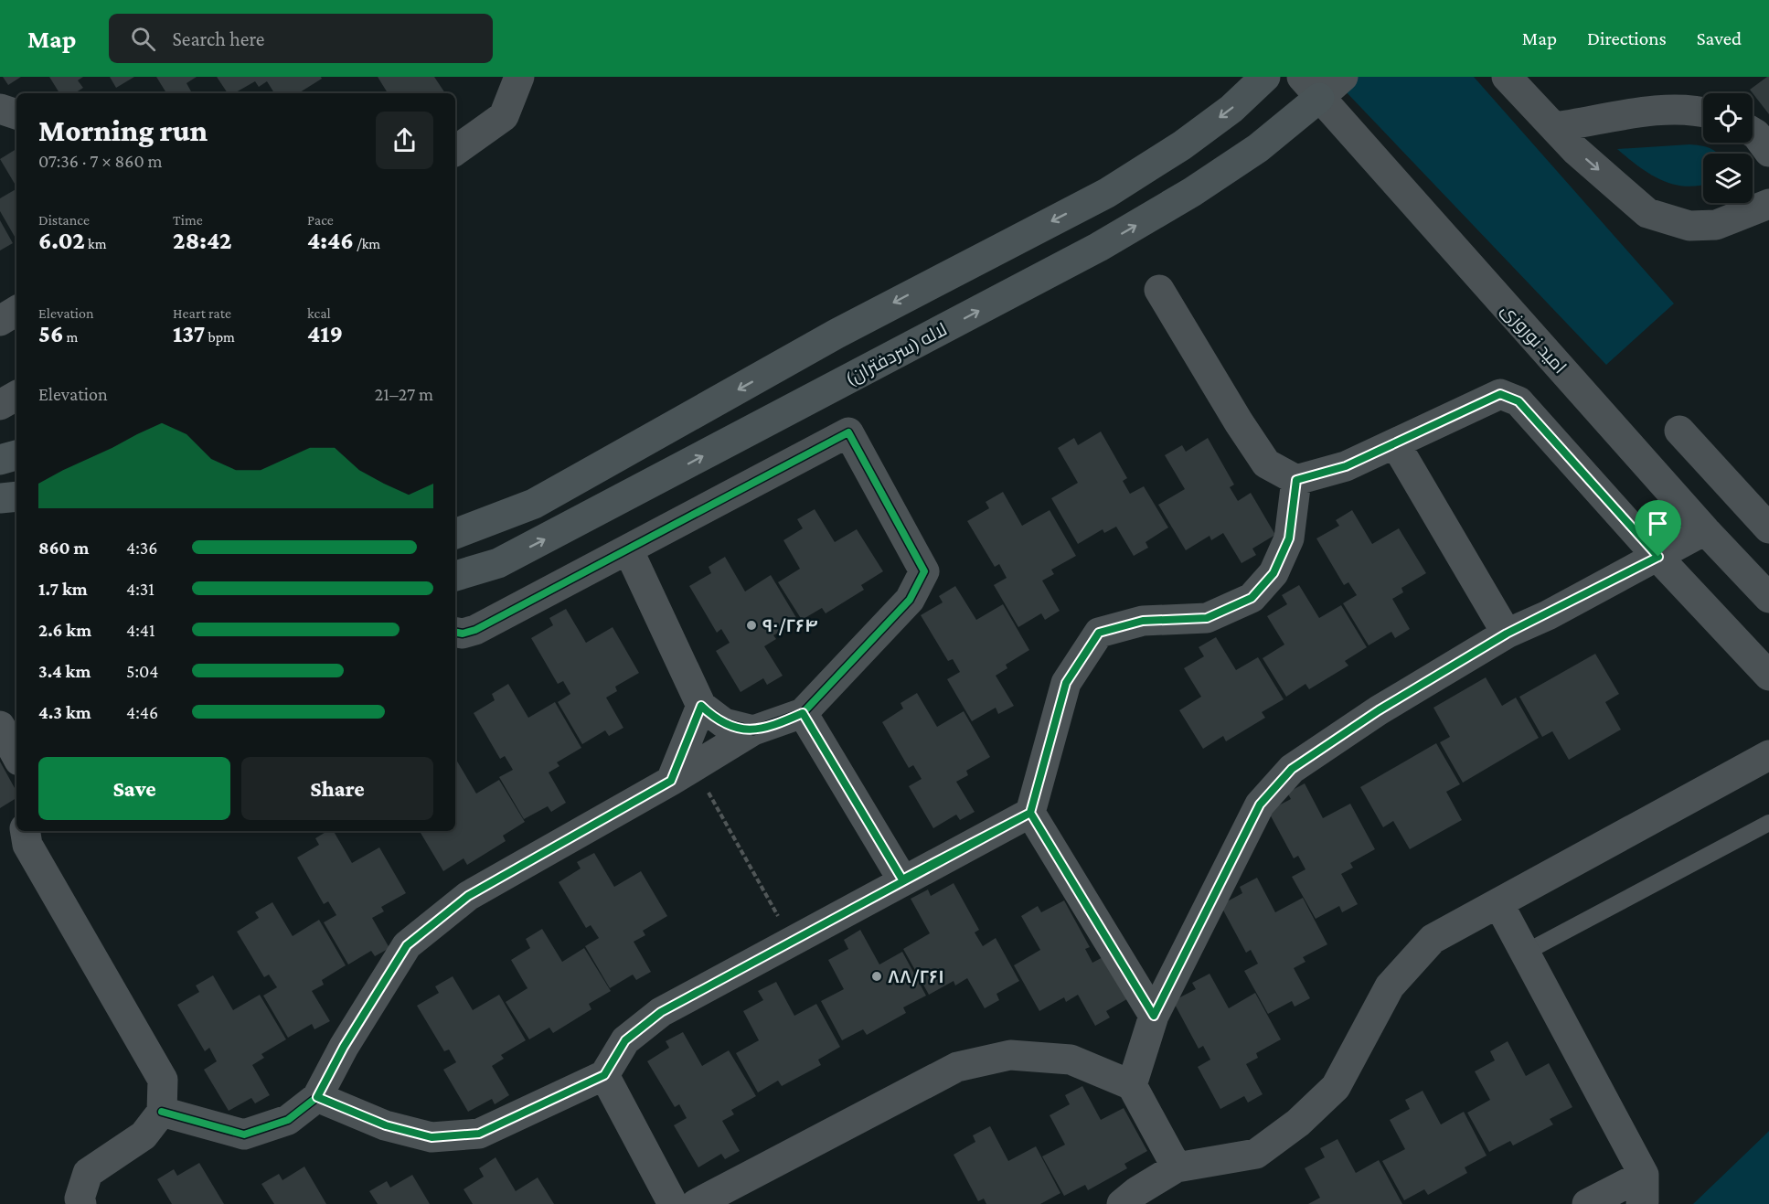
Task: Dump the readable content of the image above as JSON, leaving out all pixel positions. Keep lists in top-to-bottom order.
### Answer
{
  "streets": {
    "street": ["امید نوروزی", "لاله (سردفتران)"]
  },
  "crossings": [
    ["امید نوروزی", "لاله (سردفتران)"]
  ],
  "places": ["۹۰/۲۶۴", "۸۸/۲۶۱"],
  "page": {
    "header": "Map",
    "search": "Search here",
    "nav": ["Map", "Directions", "Saved"],
    "heading": ["Morning run", "07:36 · 7 × 860 m"],
    "stats": [
      ["Distance", "6.02 km"],
      ["Time", "28:42"],
      ["Pace", "4:46 /km"],
      ["Elevation", "56 m"],
      ["Heart rate", "137 bpm"],
      ["kcal", "419"]
    ],
    "chart": ["Elevation", "21–27 m"],
    "list": [
      {
        "name": "860 m",
        "note": "4:36"
      },
      {
        "name": "1.7 km",
        "note": "4:31"
      },
      {
        "name": "2.6 km",
        "note": "4:41"
      },
      {
        "name": "3.4 km",
        "note": "5:04"
      },
      {
        "name": "4.3 km",
        "note": "4:46"
      }
    ],
    "buttons": ["Save", "Share"]
  }
}
